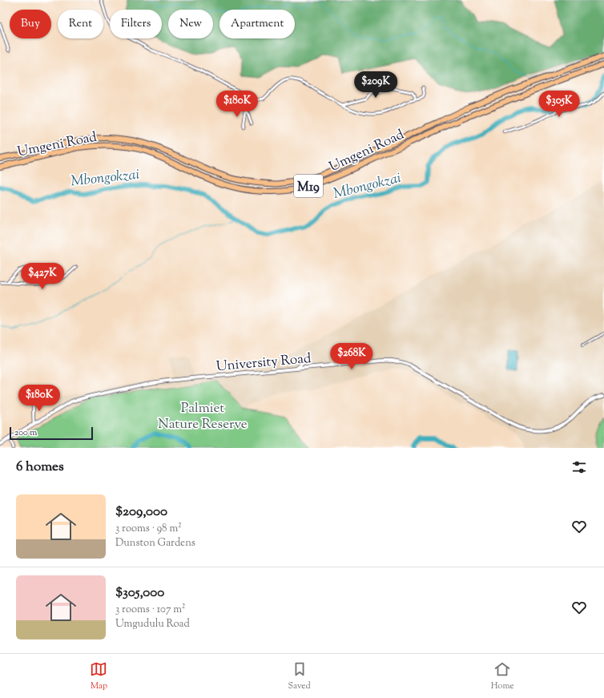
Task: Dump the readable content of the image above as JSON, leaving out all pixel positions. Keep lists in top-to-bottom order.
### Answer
{
  "streets": {
    "highway": ["Umgeni Road", "M19"],
    "street": ["University Road"]
  },
  "water": ["Mbongokzai"],
  "parks": ["Palmiet Nature Reserve"],
  "scale_bar": "200 m",
  "page": {
    "chip": [
      "Buy",
      "Rent",
      "Filters",
      "New",
      "Apartment"
    ],
    "price": [
      "$209K",
      "$180K",
      "$305K",
      "$427K",
      "$268K",
      "$180K"
    ],
    "scale": "200 m",
    "heading": "6 homes",
    "list": [
      {
        "name": "$209,000",
        "note": "3 rooms · 98 m² · Dunston Gardens"
      },
      {
        "name": "$305,000",
        "note": "3 rooms · 107 m² · Umgudulu Road"
      }
    ],
    "tabs": ["Map", "Saved", "Home"]
  }
}
